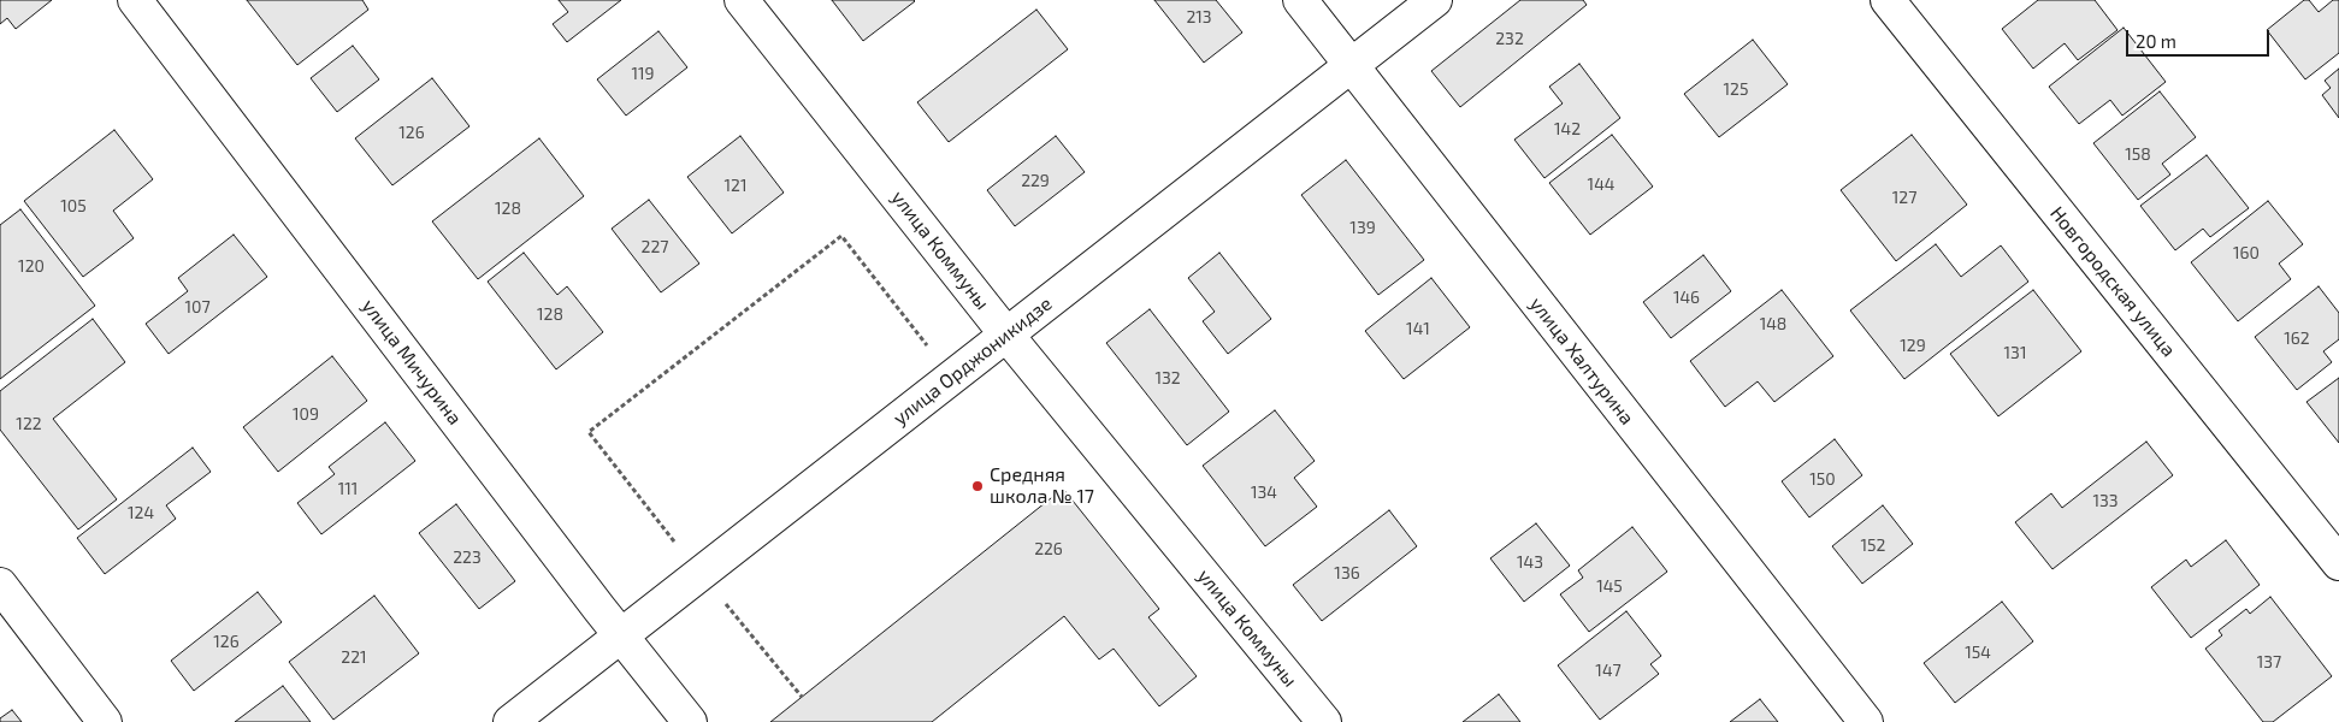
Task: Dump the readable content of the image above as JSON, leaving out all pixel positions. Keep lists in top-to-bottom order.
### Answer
{
  "streets": {
    "street": [
      "улица Коммуны",
      "Новгородская улица",
      "улица Орджоникидзе",
      "улица Халтурина",
      "улица Мичурина"
    ]
  },
  "crossings": [
    ["улица Коммуны", "улица Орджоникидзе"],
    ["улица Орджоникидзе", "улица Халтурина"],
    ["улица Орджоникидзе", "улица Мичурина"]
  ],
  "places": ["Средняя школа № 17"],
  "house_numbers": [
    "213",
    "232",
    "119",
    "125",
    "142",
    "126",
    "158",
    "229",
    "144",
    "121",
    "127",
    "105",
    "128",
    "139",
    "227",
    "160",
    "120",
    "146",
    "107",
    "128",
    "148",
    "141",
    "162",
    "129",
    "131",
    "132",
    "109",
    "122",
    "150",
    "111",
    "134",
    "133",
    "124",
    "152",
    "226",
    "223",
    "143",
    "136",
    "145",
    "126",
    "154",
    "221",
    "137",
    "147"
  ],
  "scale_bar": "20 m"
}
